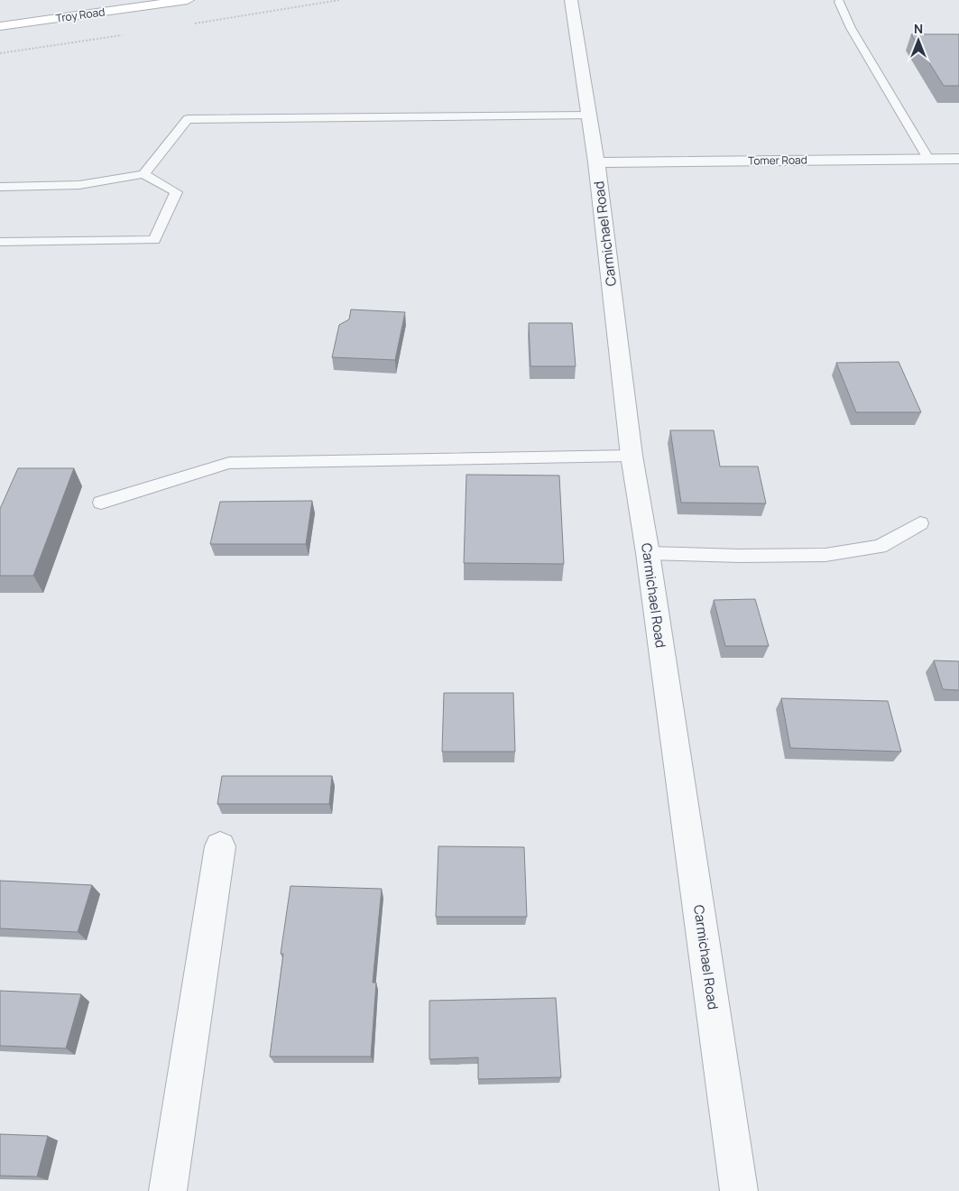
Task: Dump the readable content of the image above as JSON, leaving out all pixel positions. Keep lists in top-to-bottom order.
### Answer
{
  "streets": {
    "main road": ["Troy Road"],
    "street": ["Tomer Road", "Carmichael Road"]
  },
  "crossings": [
    ["Tomer Road", "Carmichael Road"]
  ],
  "north": "top"
}
